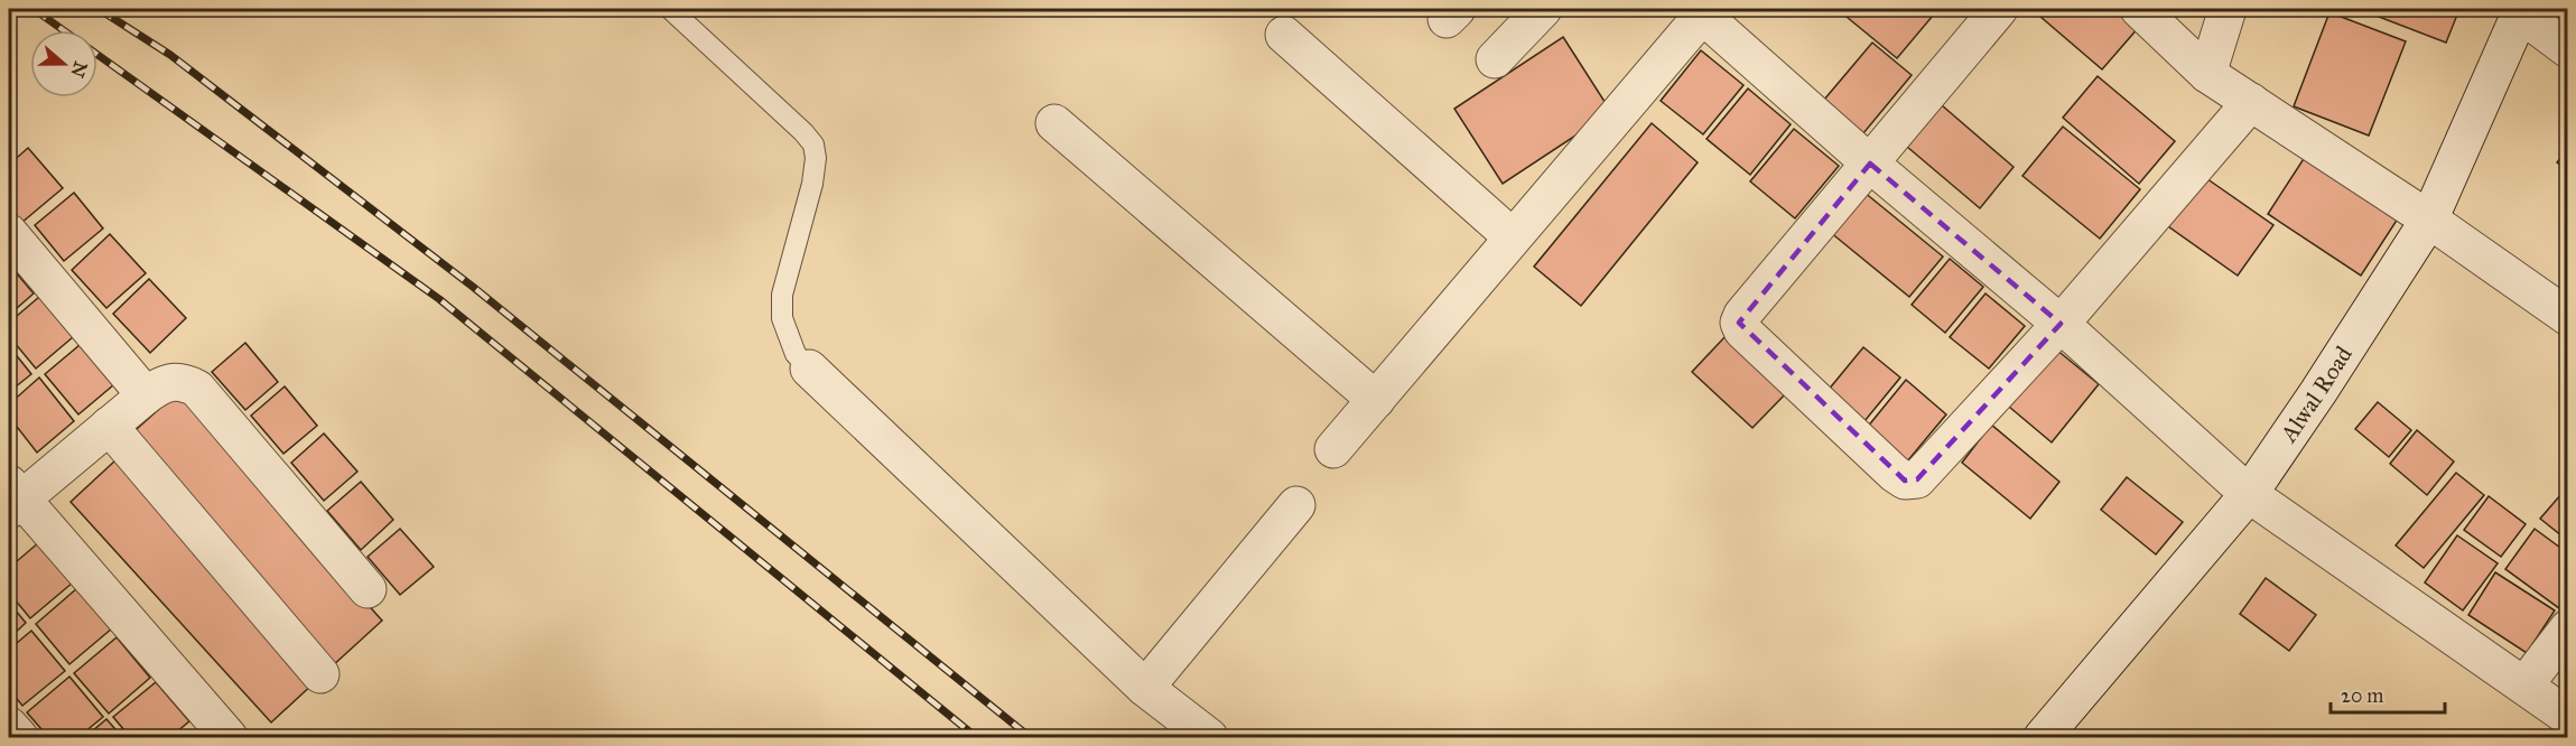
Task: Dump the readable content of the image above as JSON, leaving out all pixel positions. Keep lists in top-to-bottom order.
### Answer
{
  "streets": {
    "street": ["Alwal Road"]
  },
  "scale_bar": "20 m",
  "north": "right"
}
